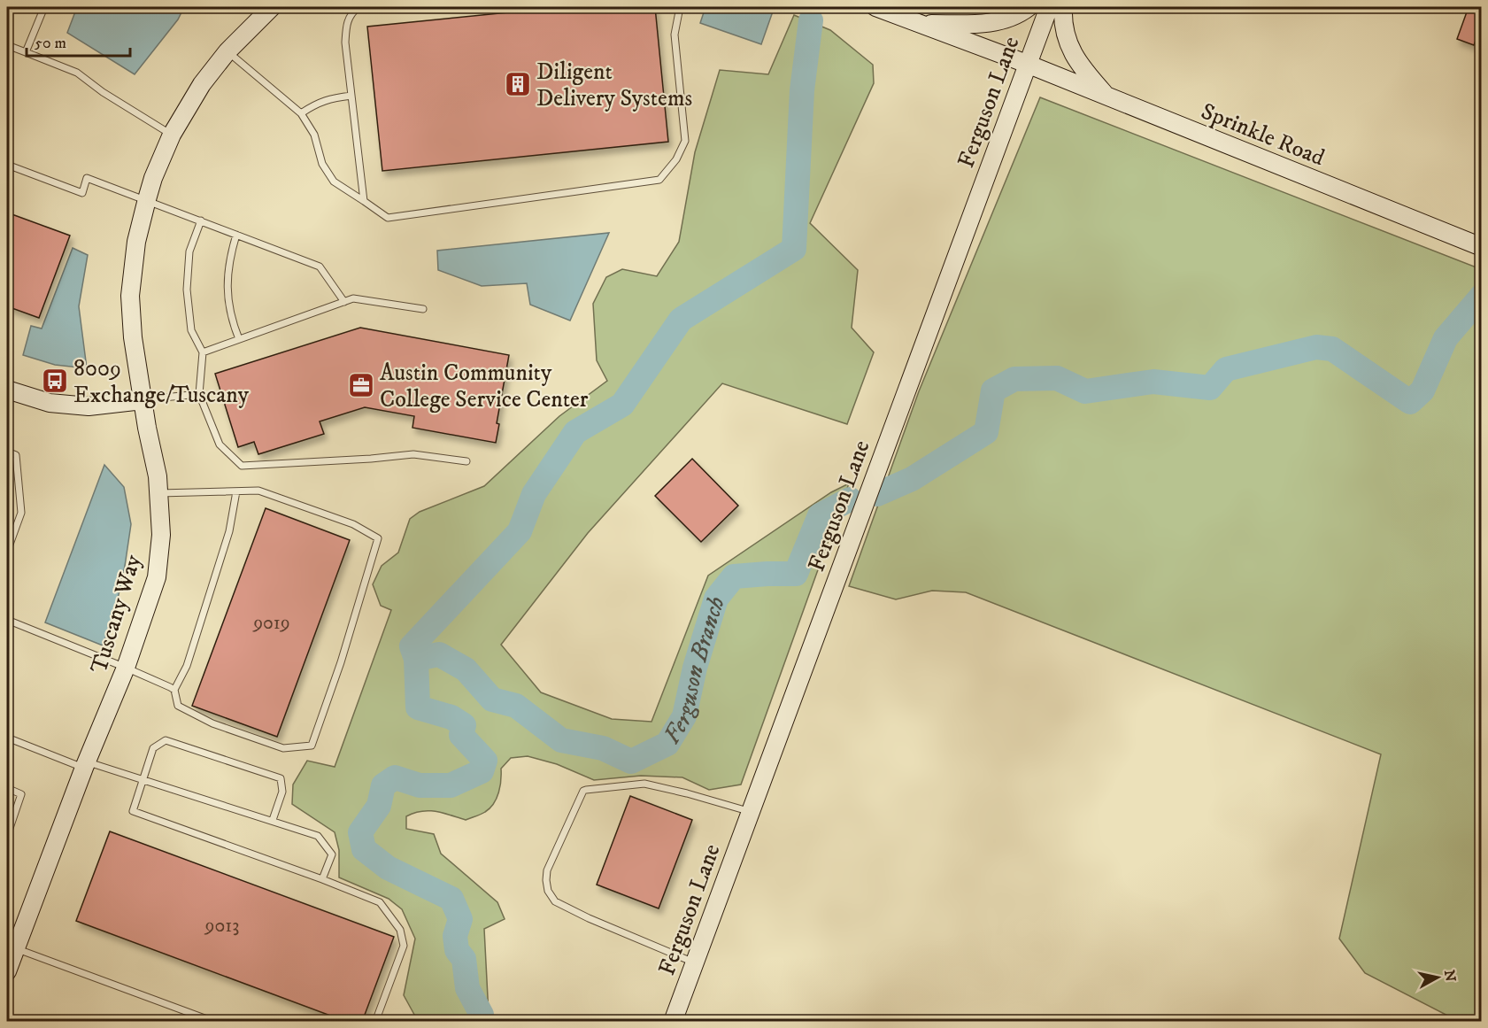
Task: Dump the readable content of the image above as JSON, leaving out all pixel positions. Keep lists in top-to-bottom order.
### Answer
{
  "streets": {
    "street": ["Ferguson Lane", "Sprinkle Road", "Tuscany Way"]
  },
  "crossings": [
    ["Ferguson Lane", "Sprinkle Road"]
  ],
  "water": ["Ferguson Branch"],
  "places": {
    "building": ["Diligent Delivery Systems"],
    "bus stop": ["8009 Exchange/Tuscany"],
    "office": ["Austin Community College Service Center"]
  },
  "house_numbers": ["9019", "9013"],
  "scale_bar": "50 m",
  "north": "right"
}
